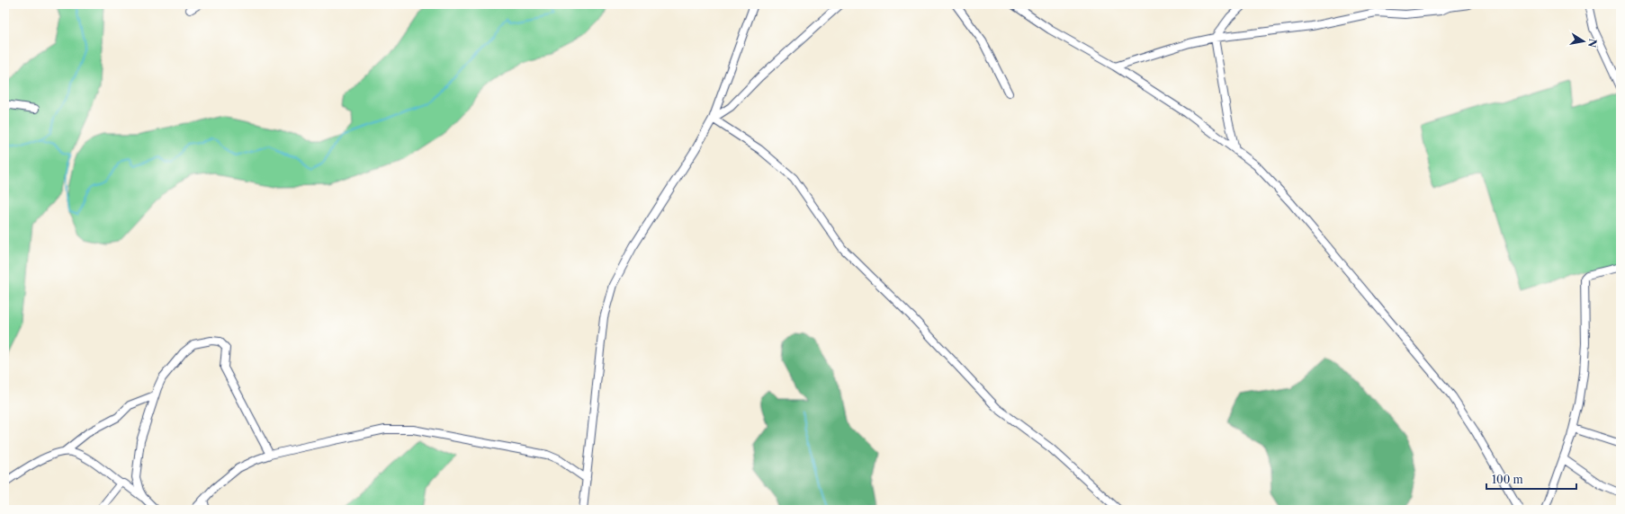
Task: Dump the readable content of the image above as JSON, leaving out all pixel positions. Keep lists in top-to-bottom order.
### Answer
{
  "scale_bar": "100 m",
  "north": "right"
}
